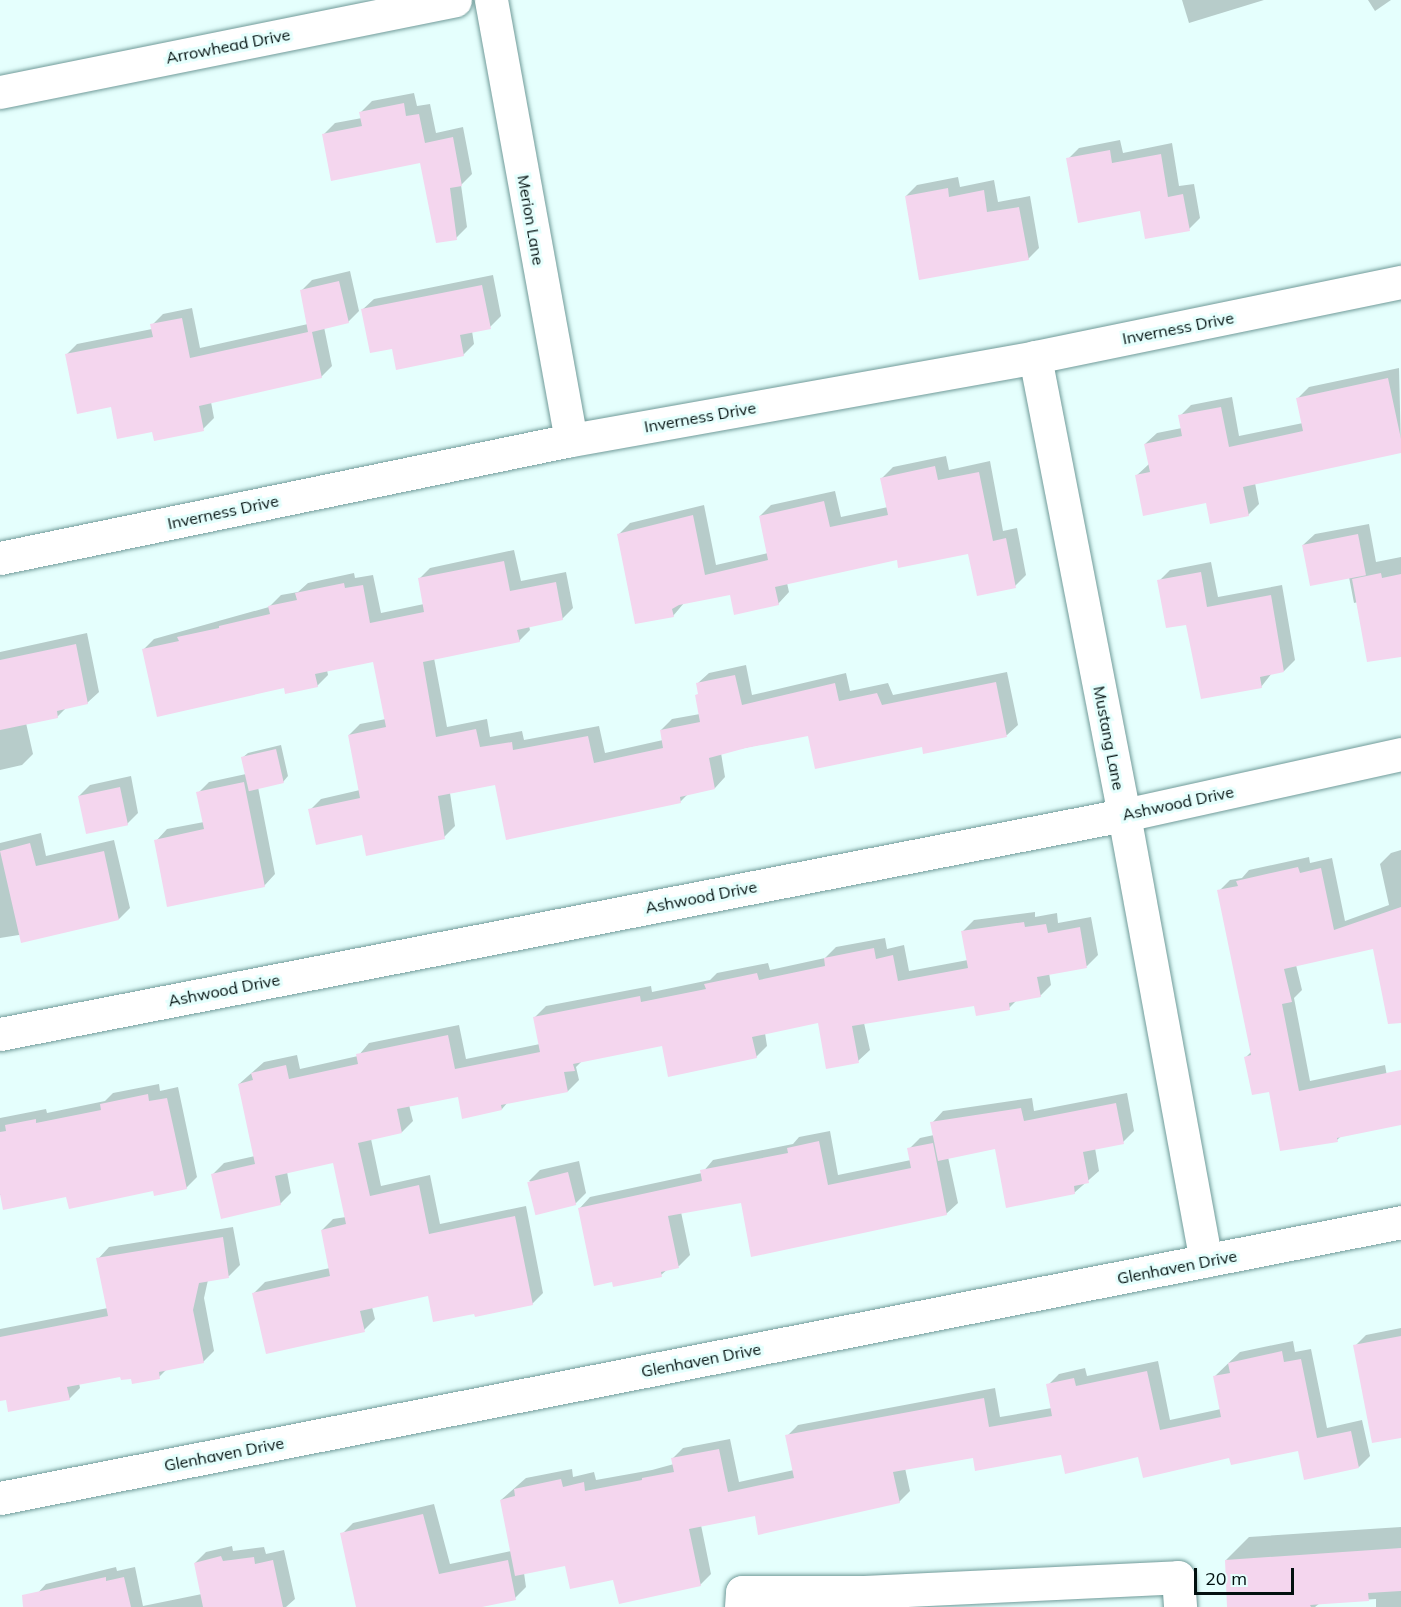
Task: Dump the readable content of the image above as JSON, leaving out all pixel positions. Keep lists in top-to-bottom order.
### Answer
{
  "streets": {
    "street": [
      "Arrowhead Drive",
      "Merion Lane",
      "Inverness Drive",
      "Mustang Lane",
      "Ashwood Drive",
      "Glenhaven Drive"
    ]
  },
  "crossings": [
    ["Merion Lane", "Inverness Drive"],
    ["Inverness Drive", "Mustang Lane"],
    ["Mustang Lane", "Ashwood Drive"],
    ["Mustang Lane", "Glenhaven Drive"]
  ],
  "scale_bar": "20 m"
}
